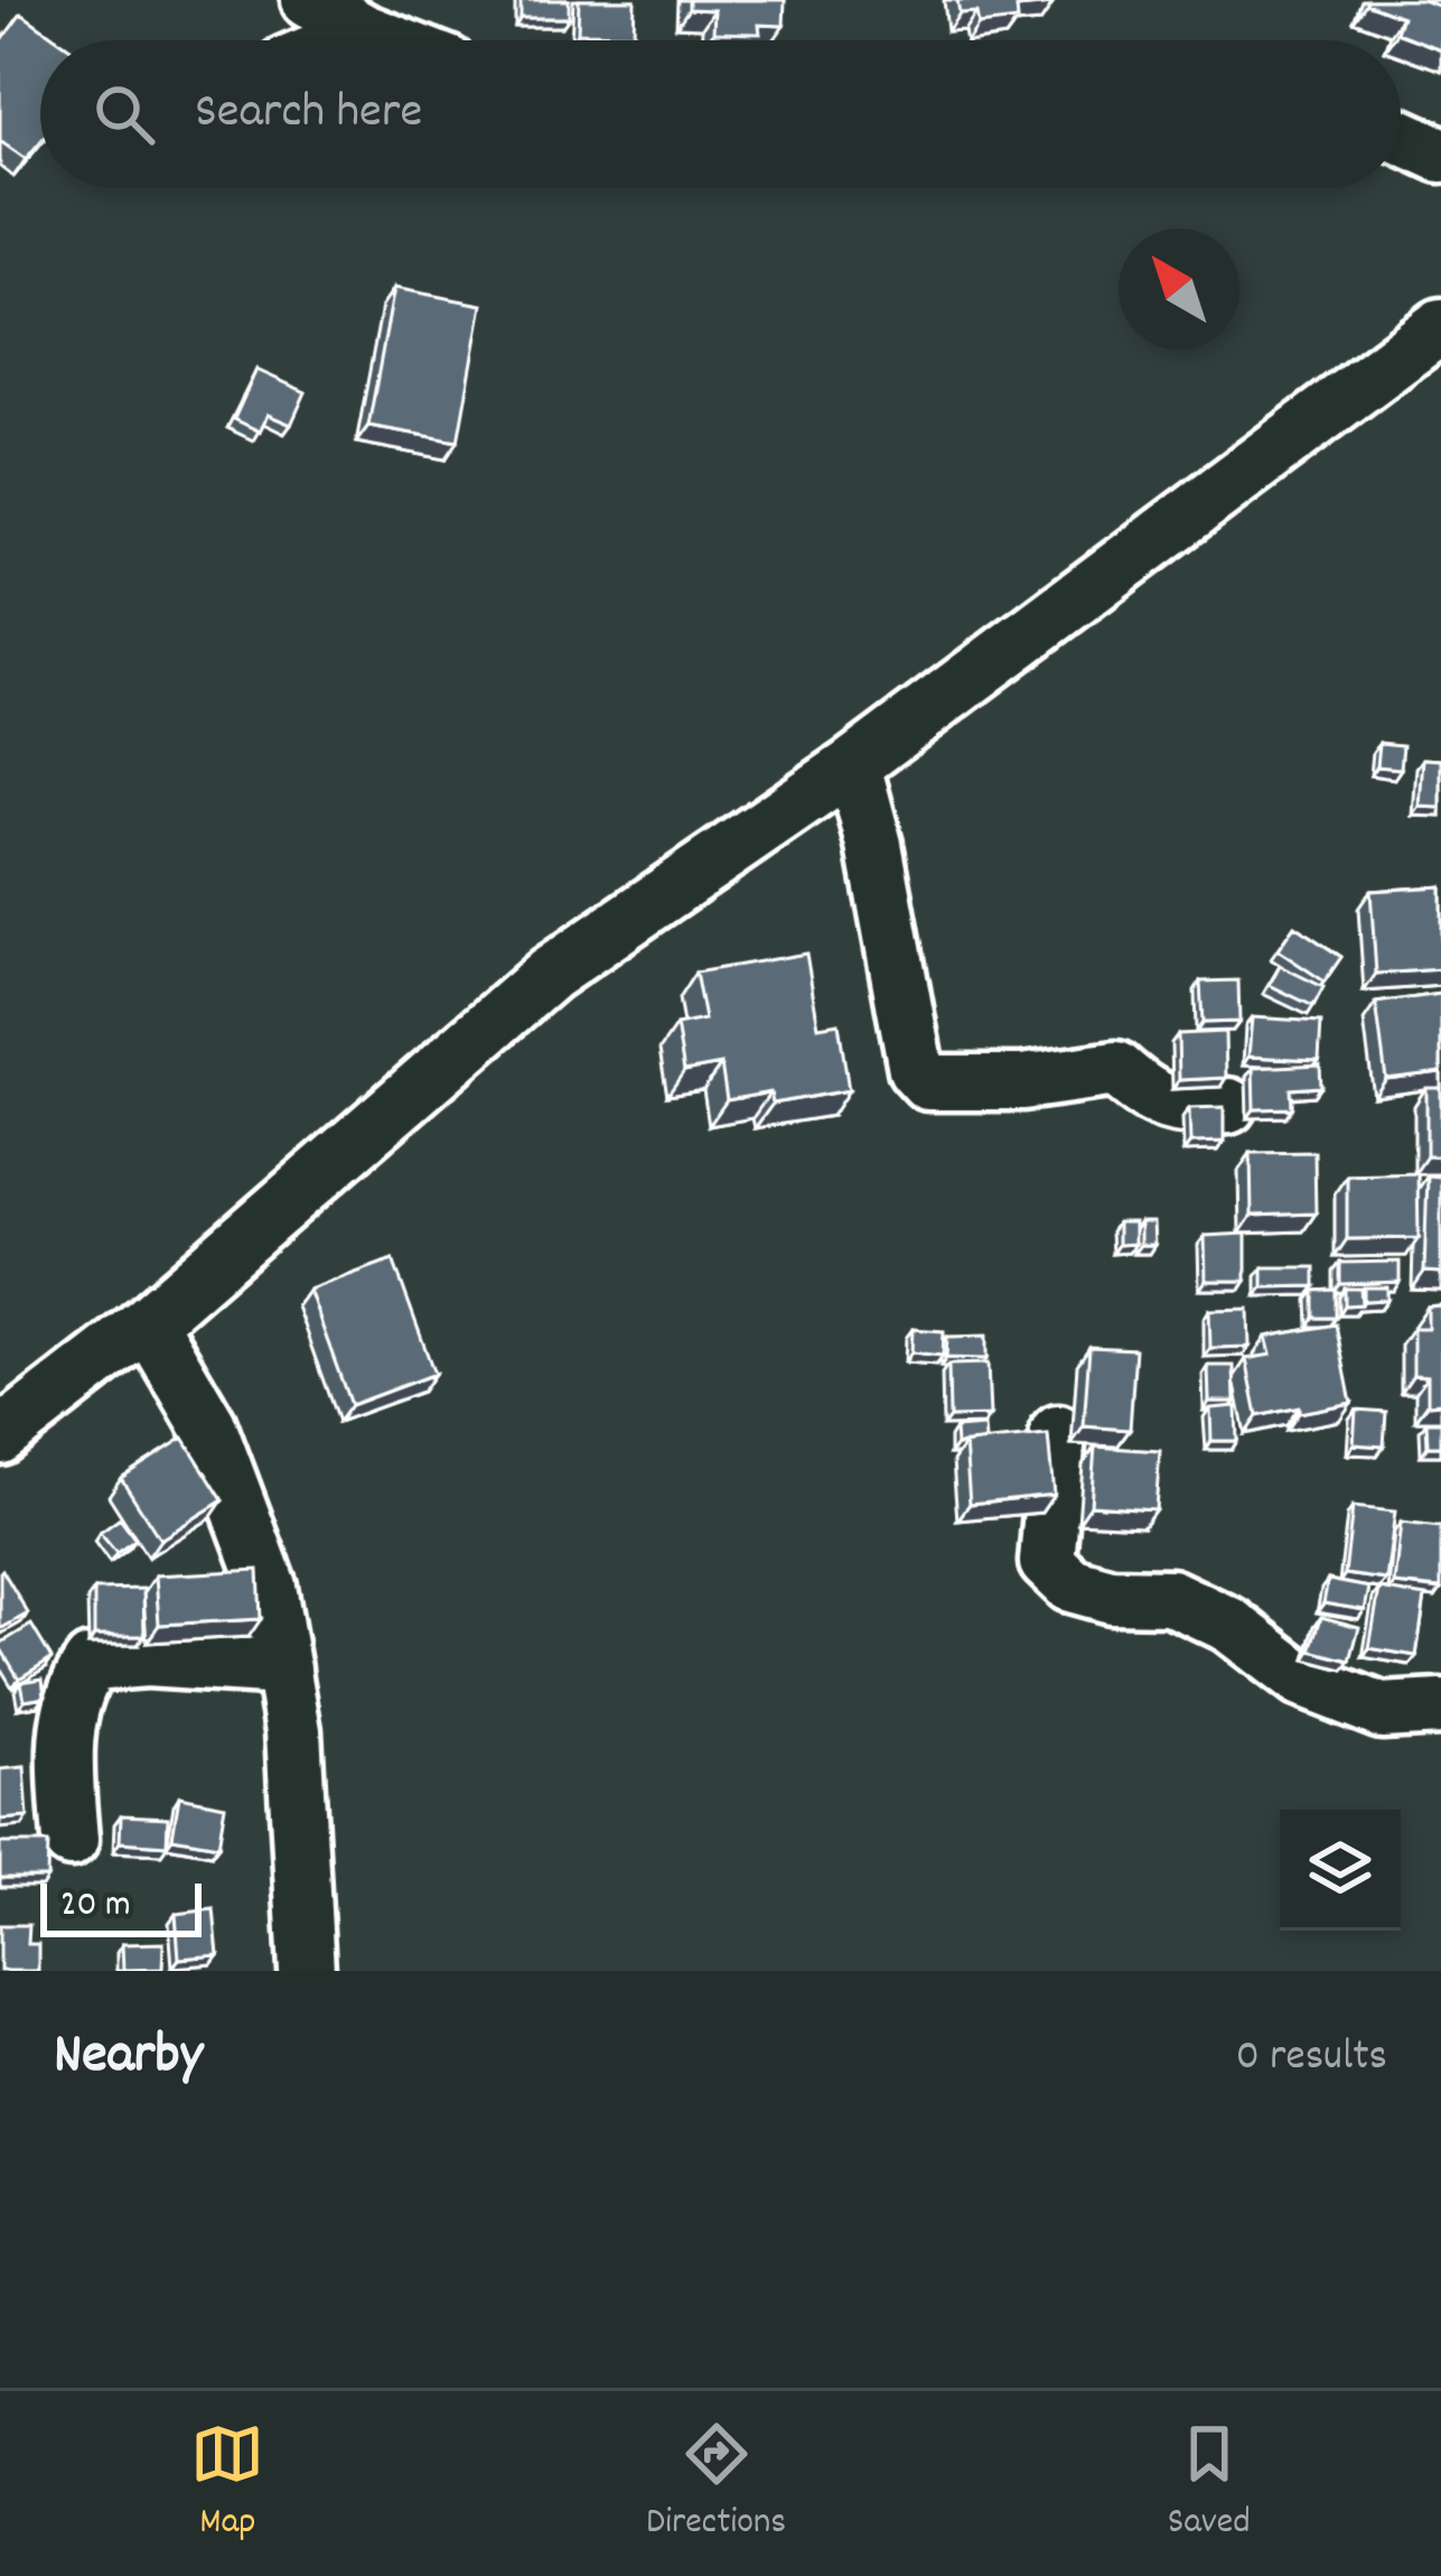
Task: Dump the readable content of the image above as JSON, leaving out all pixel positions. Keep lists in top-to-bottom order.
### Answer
{
  "scale_bar": "20 m",
  "north": "top left",
  "page": {
    "search": "Search here",
    "scale": "20 m",
    "heading": ["Nearby", "0 results"],
    "nav": ["Map", "Directions", "Saved"]
  }
}
